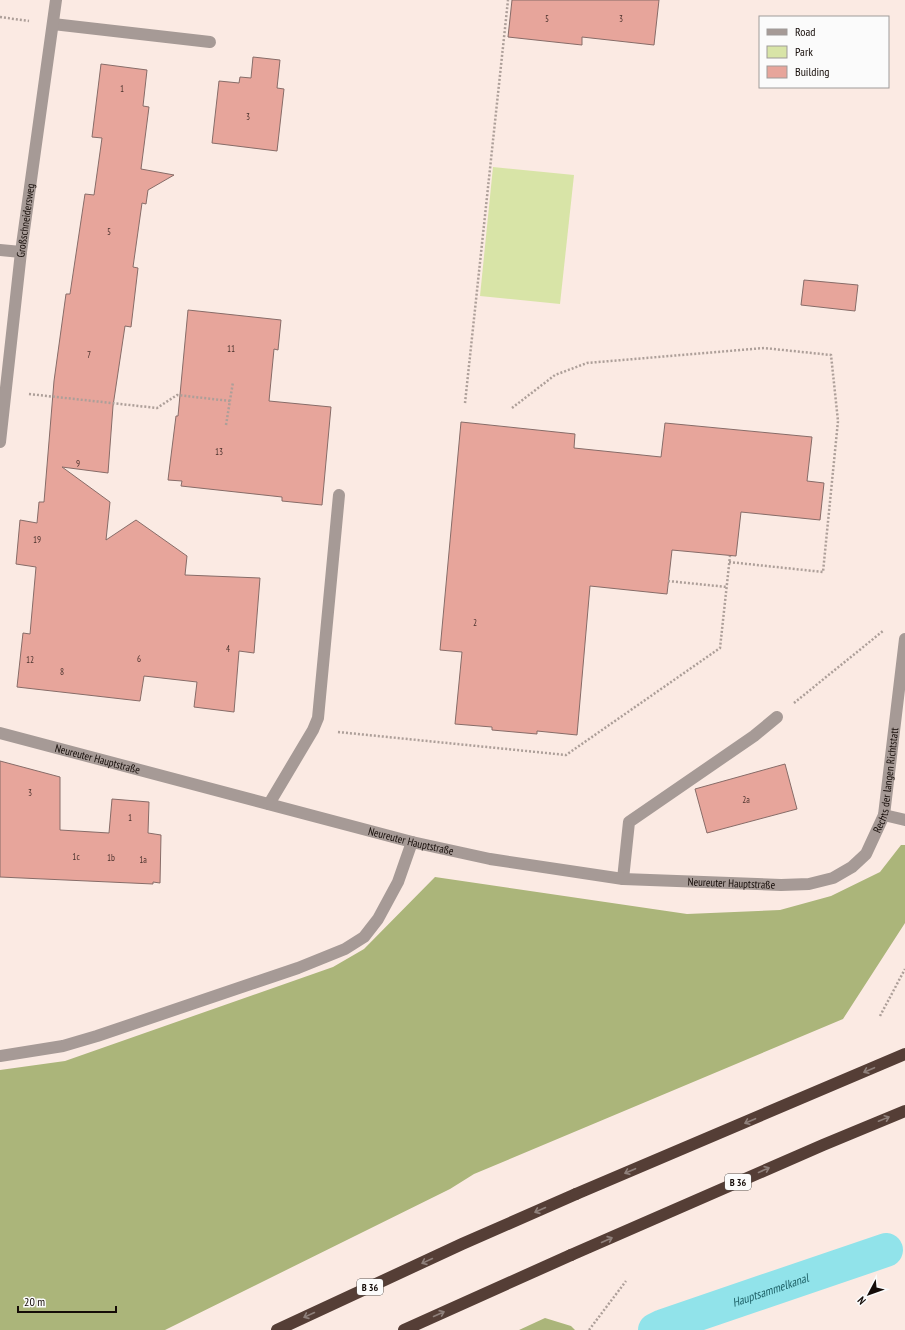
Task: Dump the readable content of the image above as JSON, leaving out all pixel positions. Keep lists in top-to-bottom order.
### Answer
{
  "streets": {
    "highway": ["B 36"],
    "street": ["Großschneidersweg", "Neureuter Hauptstraße", "Rechts der langen Richtstatt"]
  },
  "crossings": [
    ["Neureuter Hauptstraße", "Rechts der langen Richtstatt"]
  ],
  "water": ["Hauptsammelkanal"],
  "house_numbers": [
    "5",
    "3",
    "1",
    "3",
    "5",
    "11",
    "7",
    "13",
    "9",
    "19",
    "2",
    "4",
    "6",
    "12",
    "8",
    "3",
    "2a",
    "1",
    "1c",
    "1b",
    "1a"
  ],
  "legend": ["Road", "Park", "Building"],
  "scale_bar": "20 m",
  "north": "bottom left"
}
